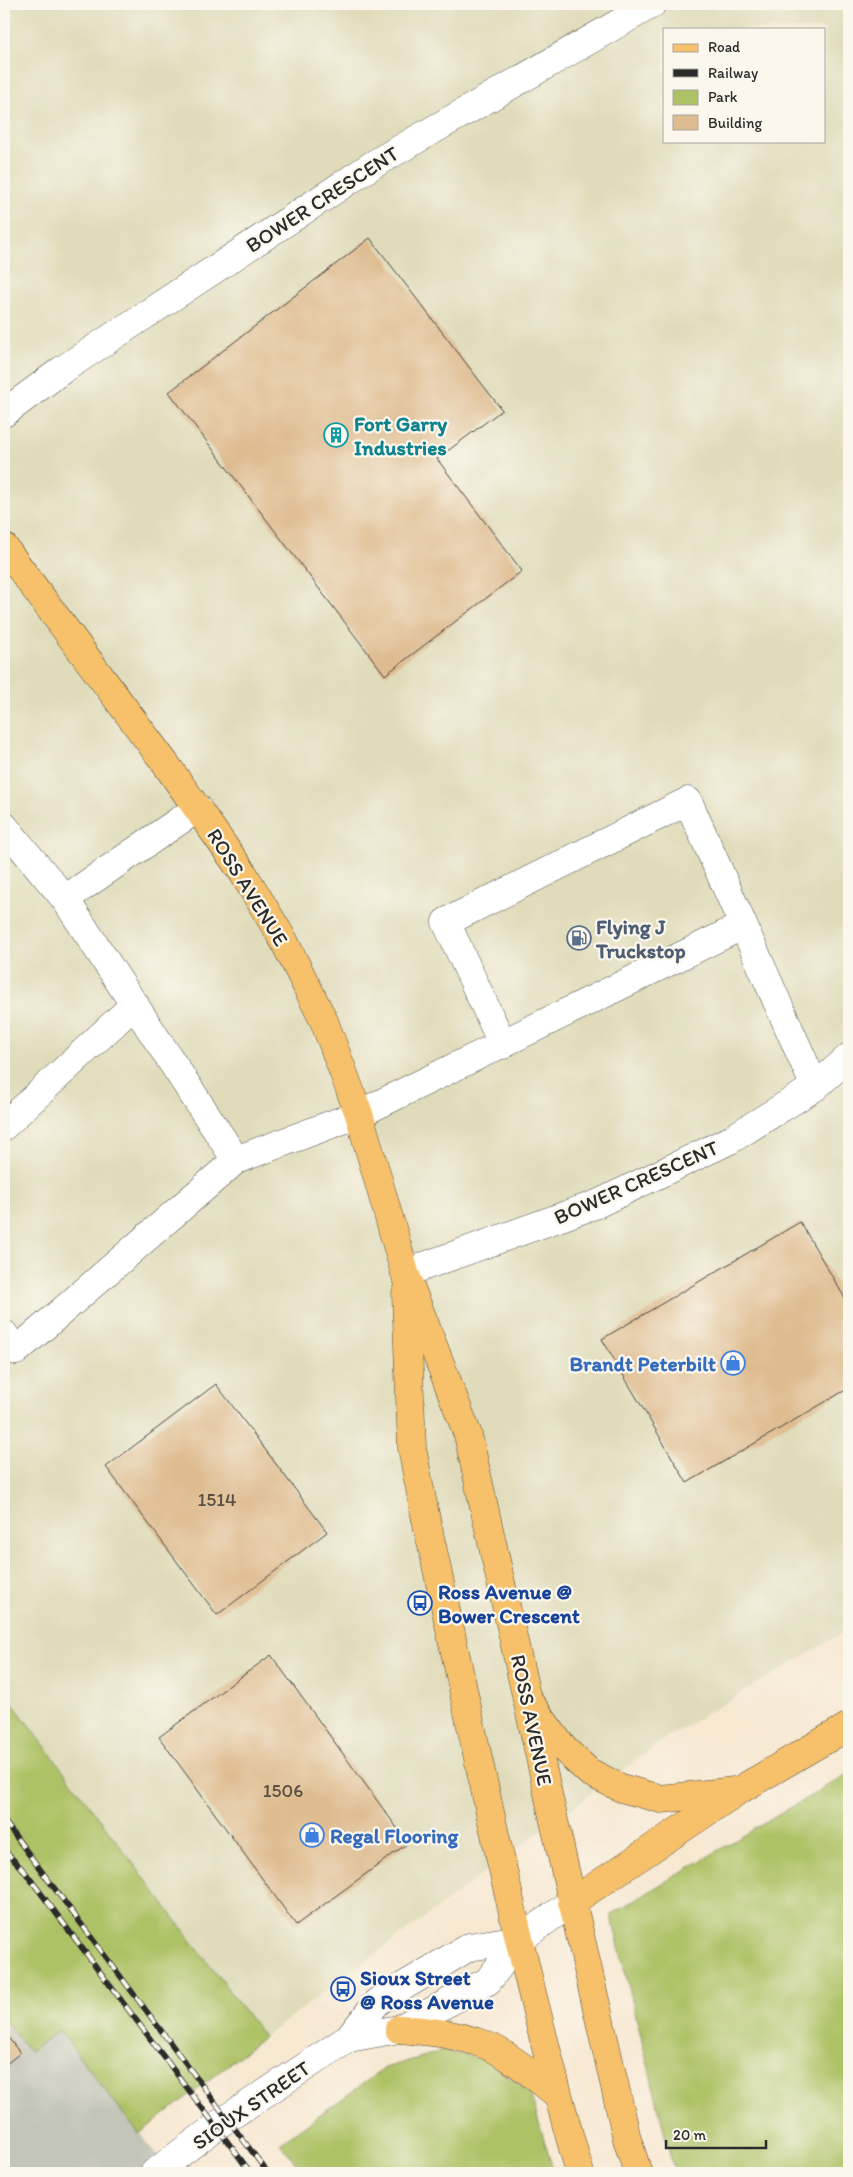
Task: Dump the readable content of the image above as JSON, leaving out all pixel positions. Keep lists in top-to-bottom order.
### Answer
{
  "streets": {
    "main road": ["ROSS AVENUE"],
    "street": ["BOWER CRESCENT", "SIOUX STREET"]
  },
  "crossings": [
    ["BOWER CRESCENT", "ROSS AVENUE"],
    ["ROSS AVENUE", "SIOUX STREET"]
  ],
  "places": {
    "building": ["Fort Garry Industries"],
    "fuel station": ["Flying J Truckstop"],
    "shop": ["Brandt Peterbilt", "Regal Flooring"],
    "bus stop": ["Ross Avenue @ Bower Crescent", "Sioux Street @ Ross Avenue"]
  },
  "house_numbers": ["1514", "1506"],
  "legend": [
    "Road",
    "Railway",
    "Park",
    "Building"
  ],
  "scale_bar": "20 m"
}
